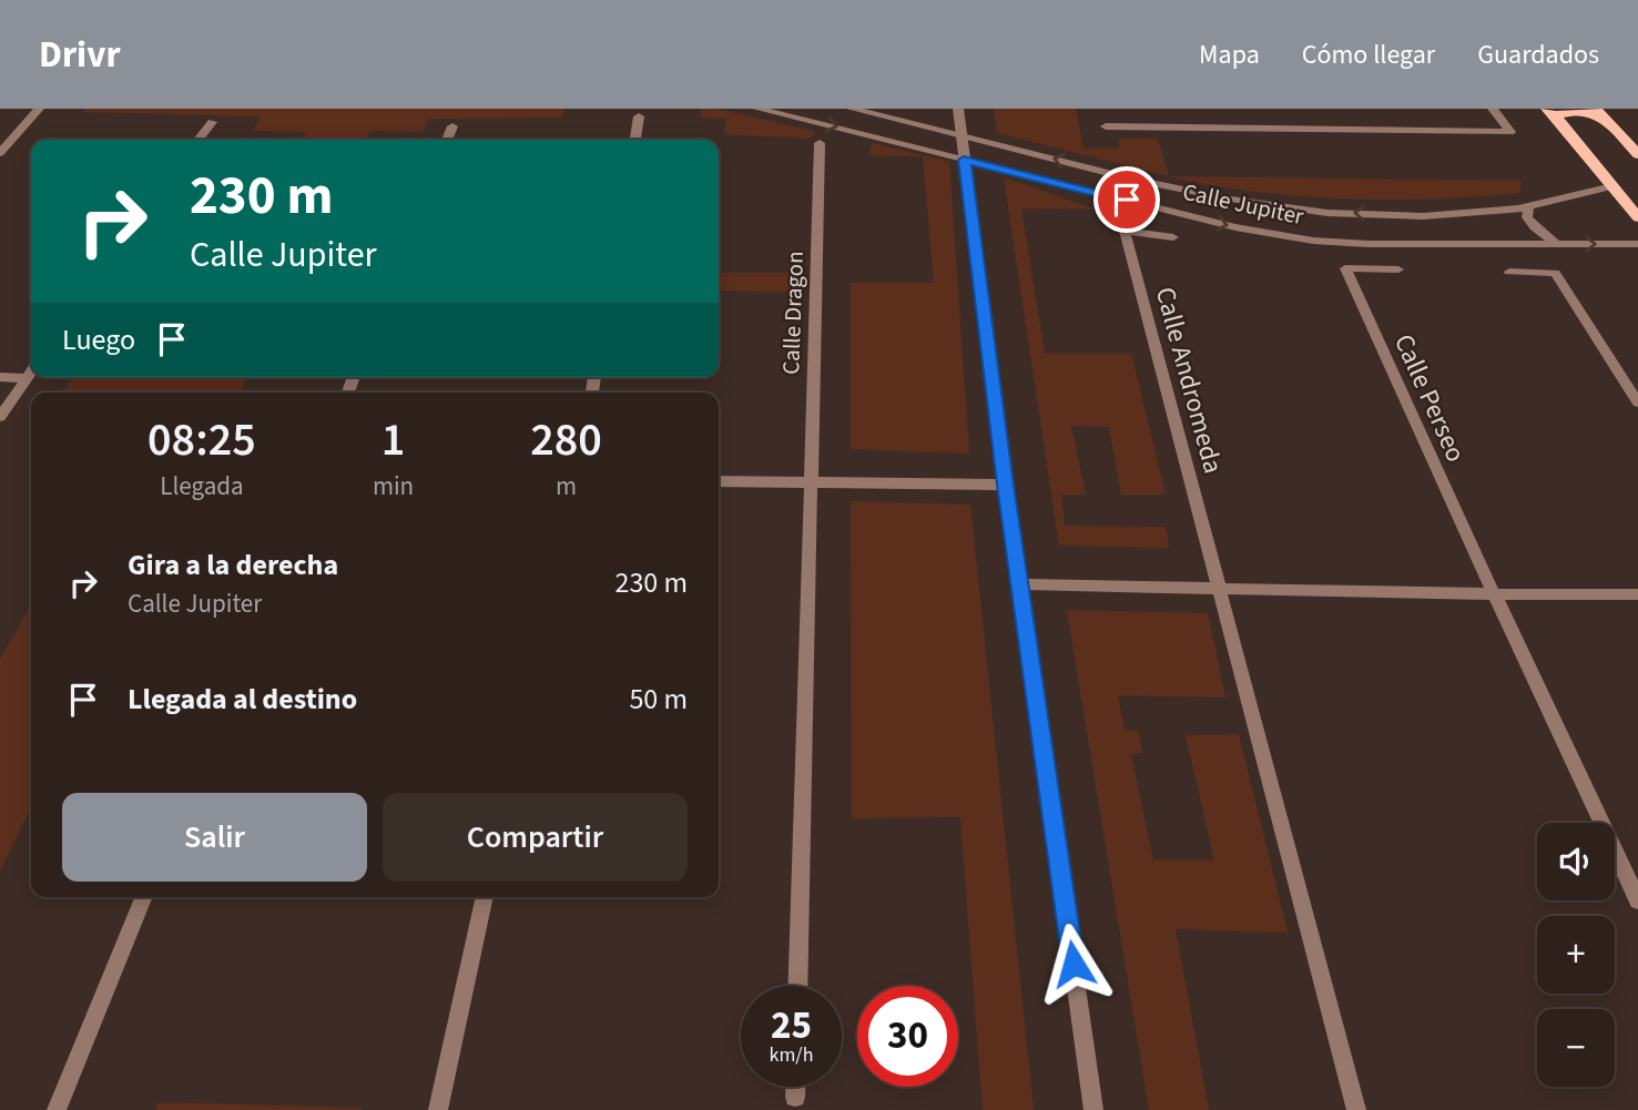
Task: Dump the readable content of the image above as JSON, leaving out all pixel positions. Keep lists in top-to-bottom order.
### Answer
{
  "streets": {
    "street": [
      "Calle Jupiter",
      "Calle Dragon",
      "Calle Andromeda",
      "Calle Perseo"
    ]
  },
  "page": {
    "header": "Drivr",
    "nav": ["Mapa", "Cómo llegar", "Guardados"],
    "turn": ["230 m", "Calle Jupiter"],
    "then": "Luego",
    "eta": [
      "08:25",
      "Llegada",
      "1",
      "min",
      "280",
      "m"
    ],
    "list": [
      {
        "name": "Gira a la derecha",
        "note": "Calle Jupiter",
        "value": "230 m"
      },
      {
        "name": "Llegada al destino",
        "value": "50 m"
      }
    ],
    "buttons": ["Salir", "Compartir"],
    "map_buttons": ["+", "−"],
    "speed": "25 km/h",
    "limit": "30"
  }
}
